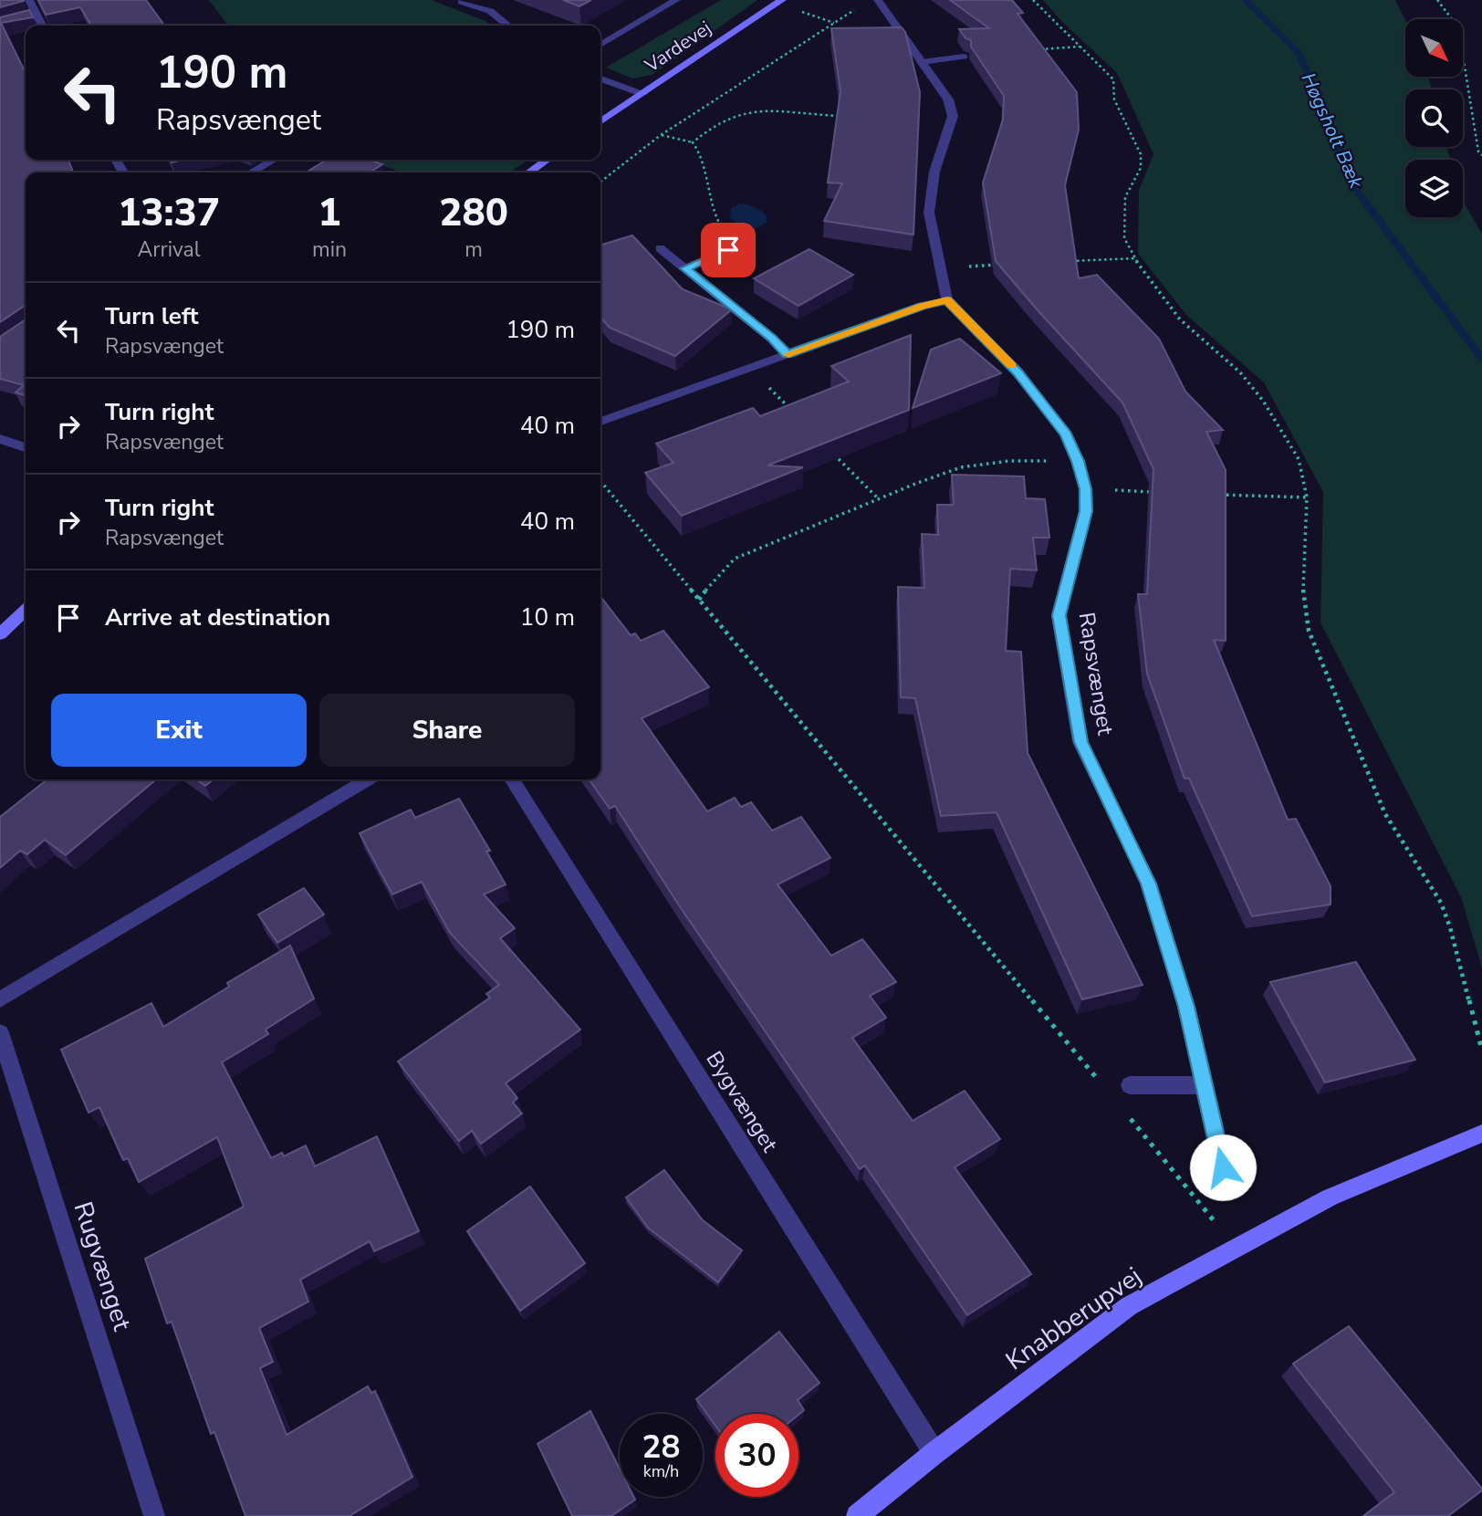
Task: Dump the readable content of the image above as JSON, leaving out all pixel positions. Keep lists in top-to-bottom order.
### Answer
{
  "streets": {
    "street": [
      "Vardevej",
      "Rapsvænget",
      "Bygvænget",
      "Rugvænget",
      "Knabberupvej"
    ]
  },
  "crossings": [
    ["Bygvænget", "Knabberupvej"]
  ],
  "water": ["Høgsholt Bæk"],
  "north": "bottom right",
  "page": {
    "turn": ["190 m", "Rapsvænget"],
    "eta": [
      "13:37",
      "Arrival",
      "1",
      "min",
      "280",
      "m"
    ],
    "list": [
      {
        "name": "Turn left",
        "note": "Rapsvænget",
        "value": "190 m"
      },
      {
        "name": "Turn right",
        "note": "Rapsvænget",
        "value": "40 m"
      },
      {
        "name": "Turn right",
        "note": "Rapsvænget",
        "value": "40 m"
      },
      {
        "name": "Arrive at destination",
        "value": "10 m"
      }
    ],
    "buttons": ["Exit", "Share"],
    "speed": "28 km/h",
    "limit": "30"
  }
}
